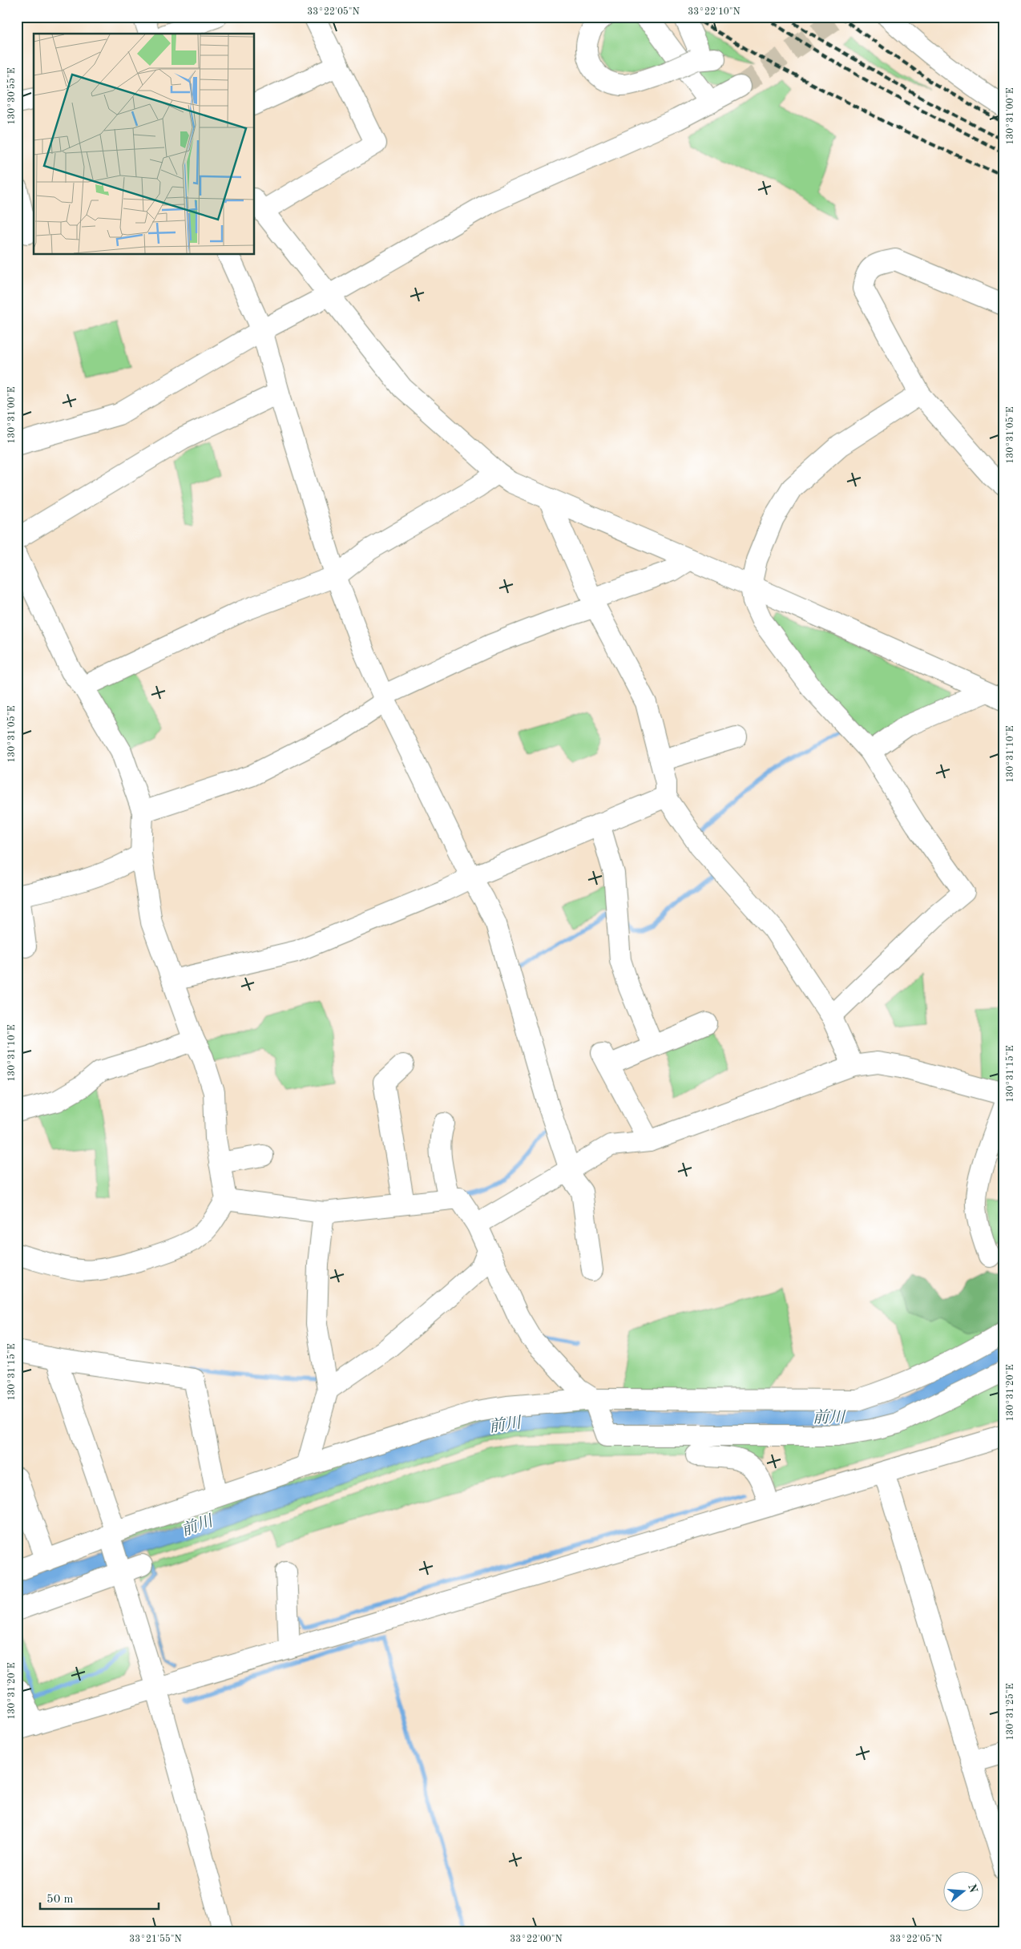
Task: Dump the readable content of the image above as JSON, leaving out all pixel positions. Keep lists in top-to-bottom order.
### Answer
{
  "water": ["前川"],
  "scale_bar": "50 m",
  "north": "right",
  "coordinates": [
    "33°22'05\"N",
    "33°22'10\"N",
    "130°30'55\"E",
    "130°31'00\"E",
    "130°31'05\"E",
    "130°31'10\"E",
    "130°31'15\"E",
    "130°31'20\"E",
    "130°31'25\"E",
    "33°21'55\"N",
    "33°22'00\"N"
  ]
}
